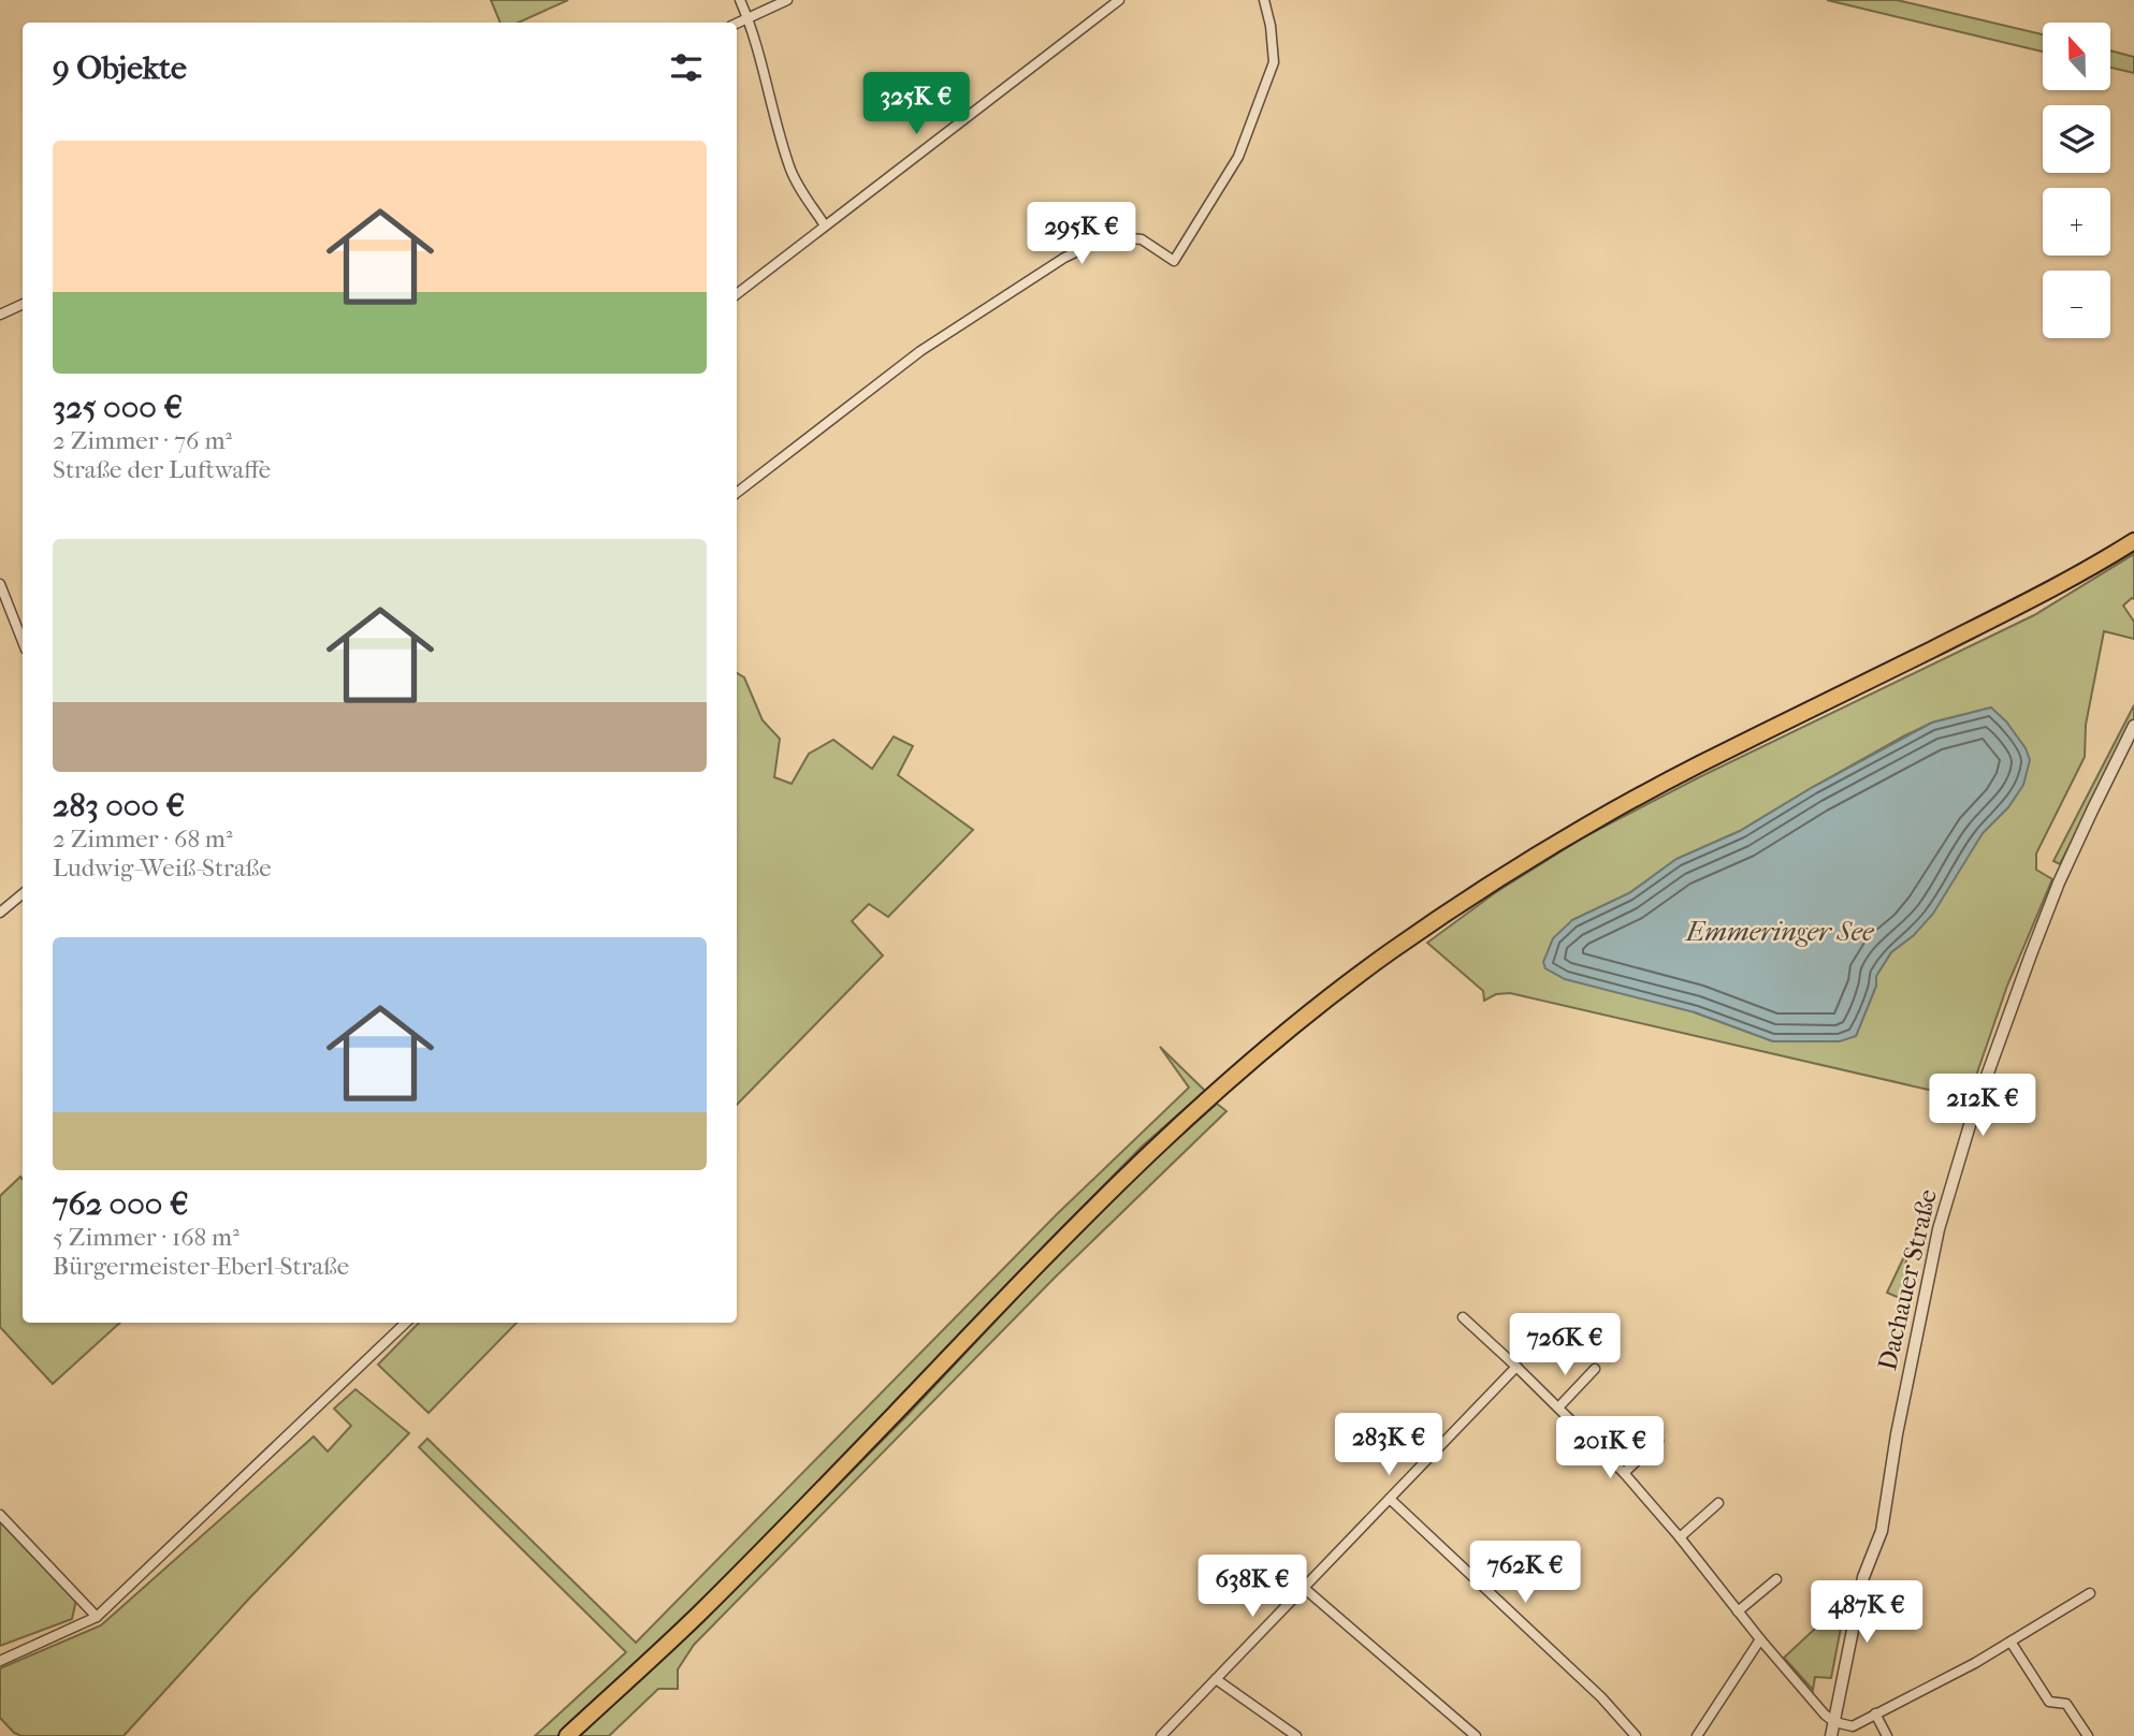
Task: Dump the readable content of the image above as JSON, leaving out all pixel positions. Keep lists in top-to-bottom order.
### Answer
{
  "streets": {
    "street": ["Dachauer Straße"]
  },
  "water": ["Emmeringer See"],
  "north": "top",
  "page": {
    "map_buttons": ["+", "−"],
    "heading": "9 Objekte",
    "price": [
      "325K €",
      "295K €",
      "212K €",
      "726K €",
      "283K €",
      "201K €",
      "762K €",
      "638K €",
      "487K €"
    ],
    "list": [
      {
        "name": "325 000 €",
        "note": "2 Zimmer · 76 m² · Straße der Luftwaffe"
      },
      {
        "name": "283 000 €",
        "note": "2 Zimmer · 68 m² · Ludwig-Weiß-Straße"
      },
      {
        "name": "762 000 €",
        "note": "5 Zimmer · 168 m² · Bürgermeister-Eberl-Straße"
      }
    ]
  }
}
